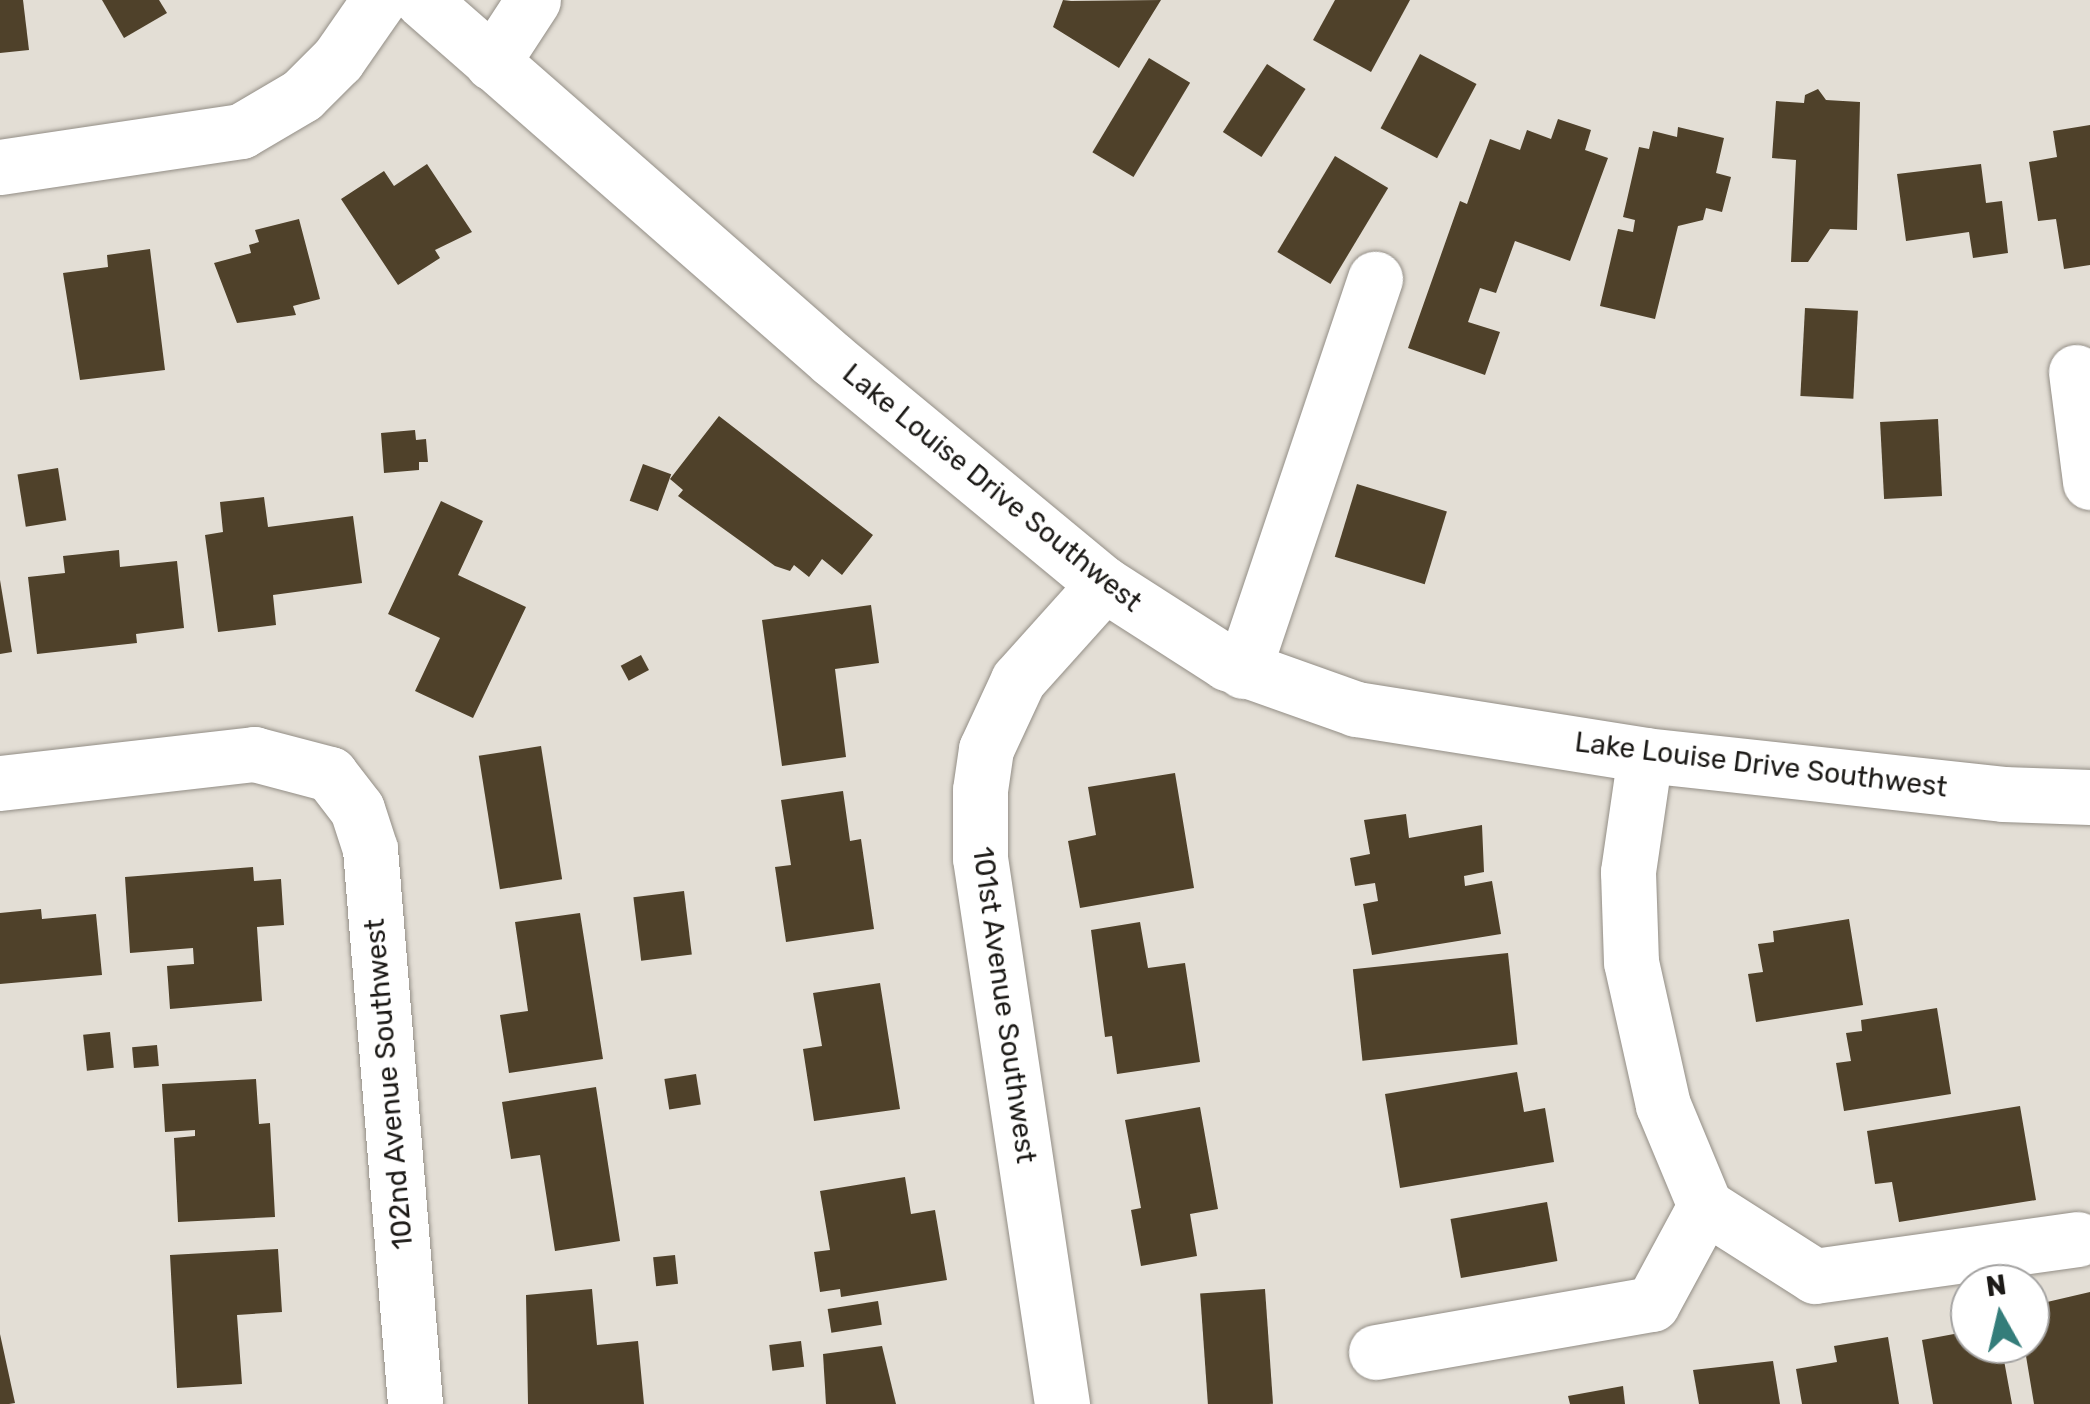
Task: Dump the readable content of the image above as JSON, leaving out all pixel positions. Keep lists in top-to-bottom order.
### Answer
{
  "streets": {
    "street": ["Lake Louise Drive Southwest", "101st Avenue Southwest", "102nd Avenue Southwest"]
  },
  "crossings": [
    ["Lake Louise Drive Southwest", "101st Avenue Southwest"]
  ],
  "north": "top"
}
